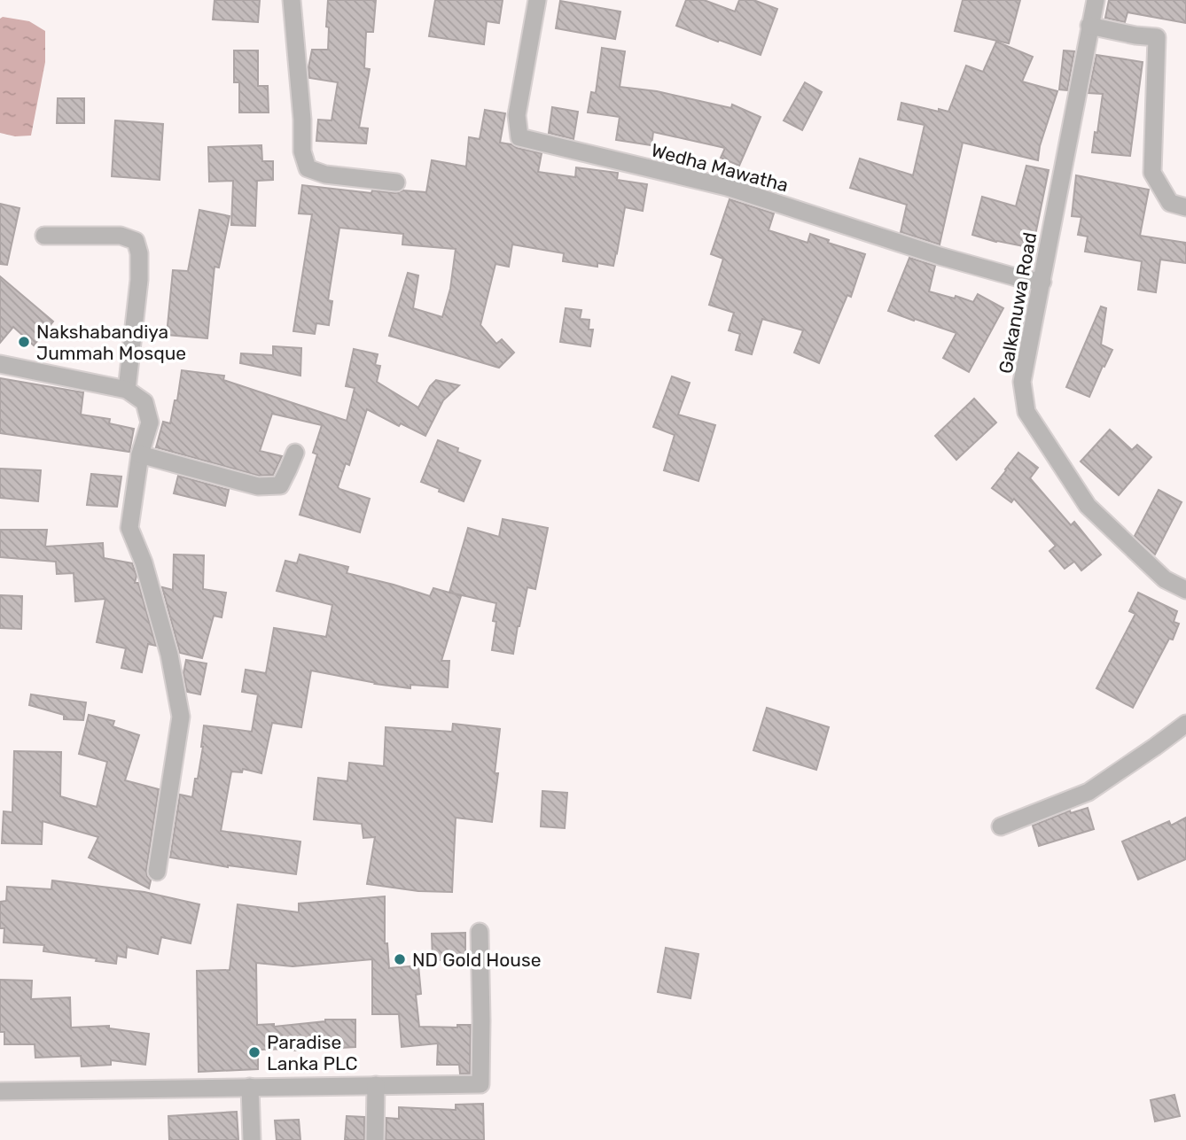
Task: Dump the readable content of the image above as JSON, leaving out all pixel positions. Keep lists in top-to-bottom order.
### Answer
{
  "streets": {
    "street": ["Wedha Mawatha", "Galkanuwa Road"]
  },
  "crossings": [
    ["Wedha Mawatha", "Galkanuwa Road"]
  ],
  "places": ["Nakshabandiya Jummah Mosque", "ND Gold House", "Paradise Lanka PLC"]
}
